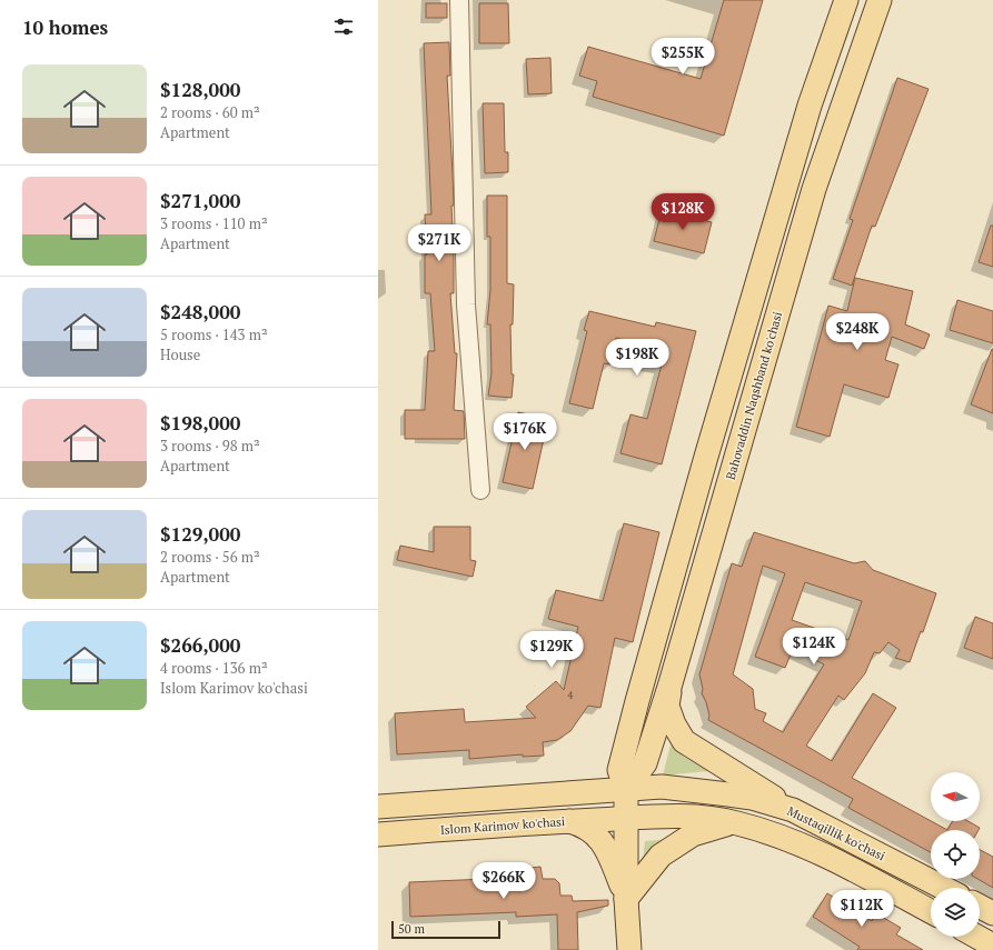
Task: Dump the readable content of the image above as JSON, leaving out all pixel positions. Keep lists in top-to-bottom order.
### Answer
{
  "streets": {
    "main road": ["Bahovaddin Naqshband ko'chasi", "Islom Karimov ko'chasi", "Mustaqillik ko'chasi"]
  },
  "crossings": [
    ["Bahovaddin Naqshband ko'chasi", "Mustaqillik ko'chasi"],
    ["Islom Karimov ko'chasi", "Mustaqillik ko'chasi"]
  ],
  "house_numbers": ["4"],
  "scale_bar": "50 m",
  "north": "left",
  "page": {
    "heading": "10 homes",
    "price": [
      "$255K",
      "$128K",
      "$271K",
      "$248K",
      "$198K",
      "$176K",
      "$124K",
      "$129K",
      "$266K",
      "$112K"
    ],
    "list": [
      {
        "name": "$128,000",
        "note": "2 rooms · 60 m² · Apartment"
      },
      {
        "name": "$271,000",
        "note": "3 rooms · 110 m² · Apartment"
      },
      {
        "name": "$248,000",
        "note": "5 rooms · 143 m² · House"
      },
      {
        "name": "$198,000",
        "note": "3 rooms · 98 m² · Apartment"
      },
      {
        "name": "$129,000",
        "note": "2 rooms · 56 m² · Apartment"
      },
      {
        "name": "$266,000",
        "note": "4 rooms · 136 m² · Islom Karimov ko'chasi"
      }
    ],
    "scale": "50 m"
  }
}
